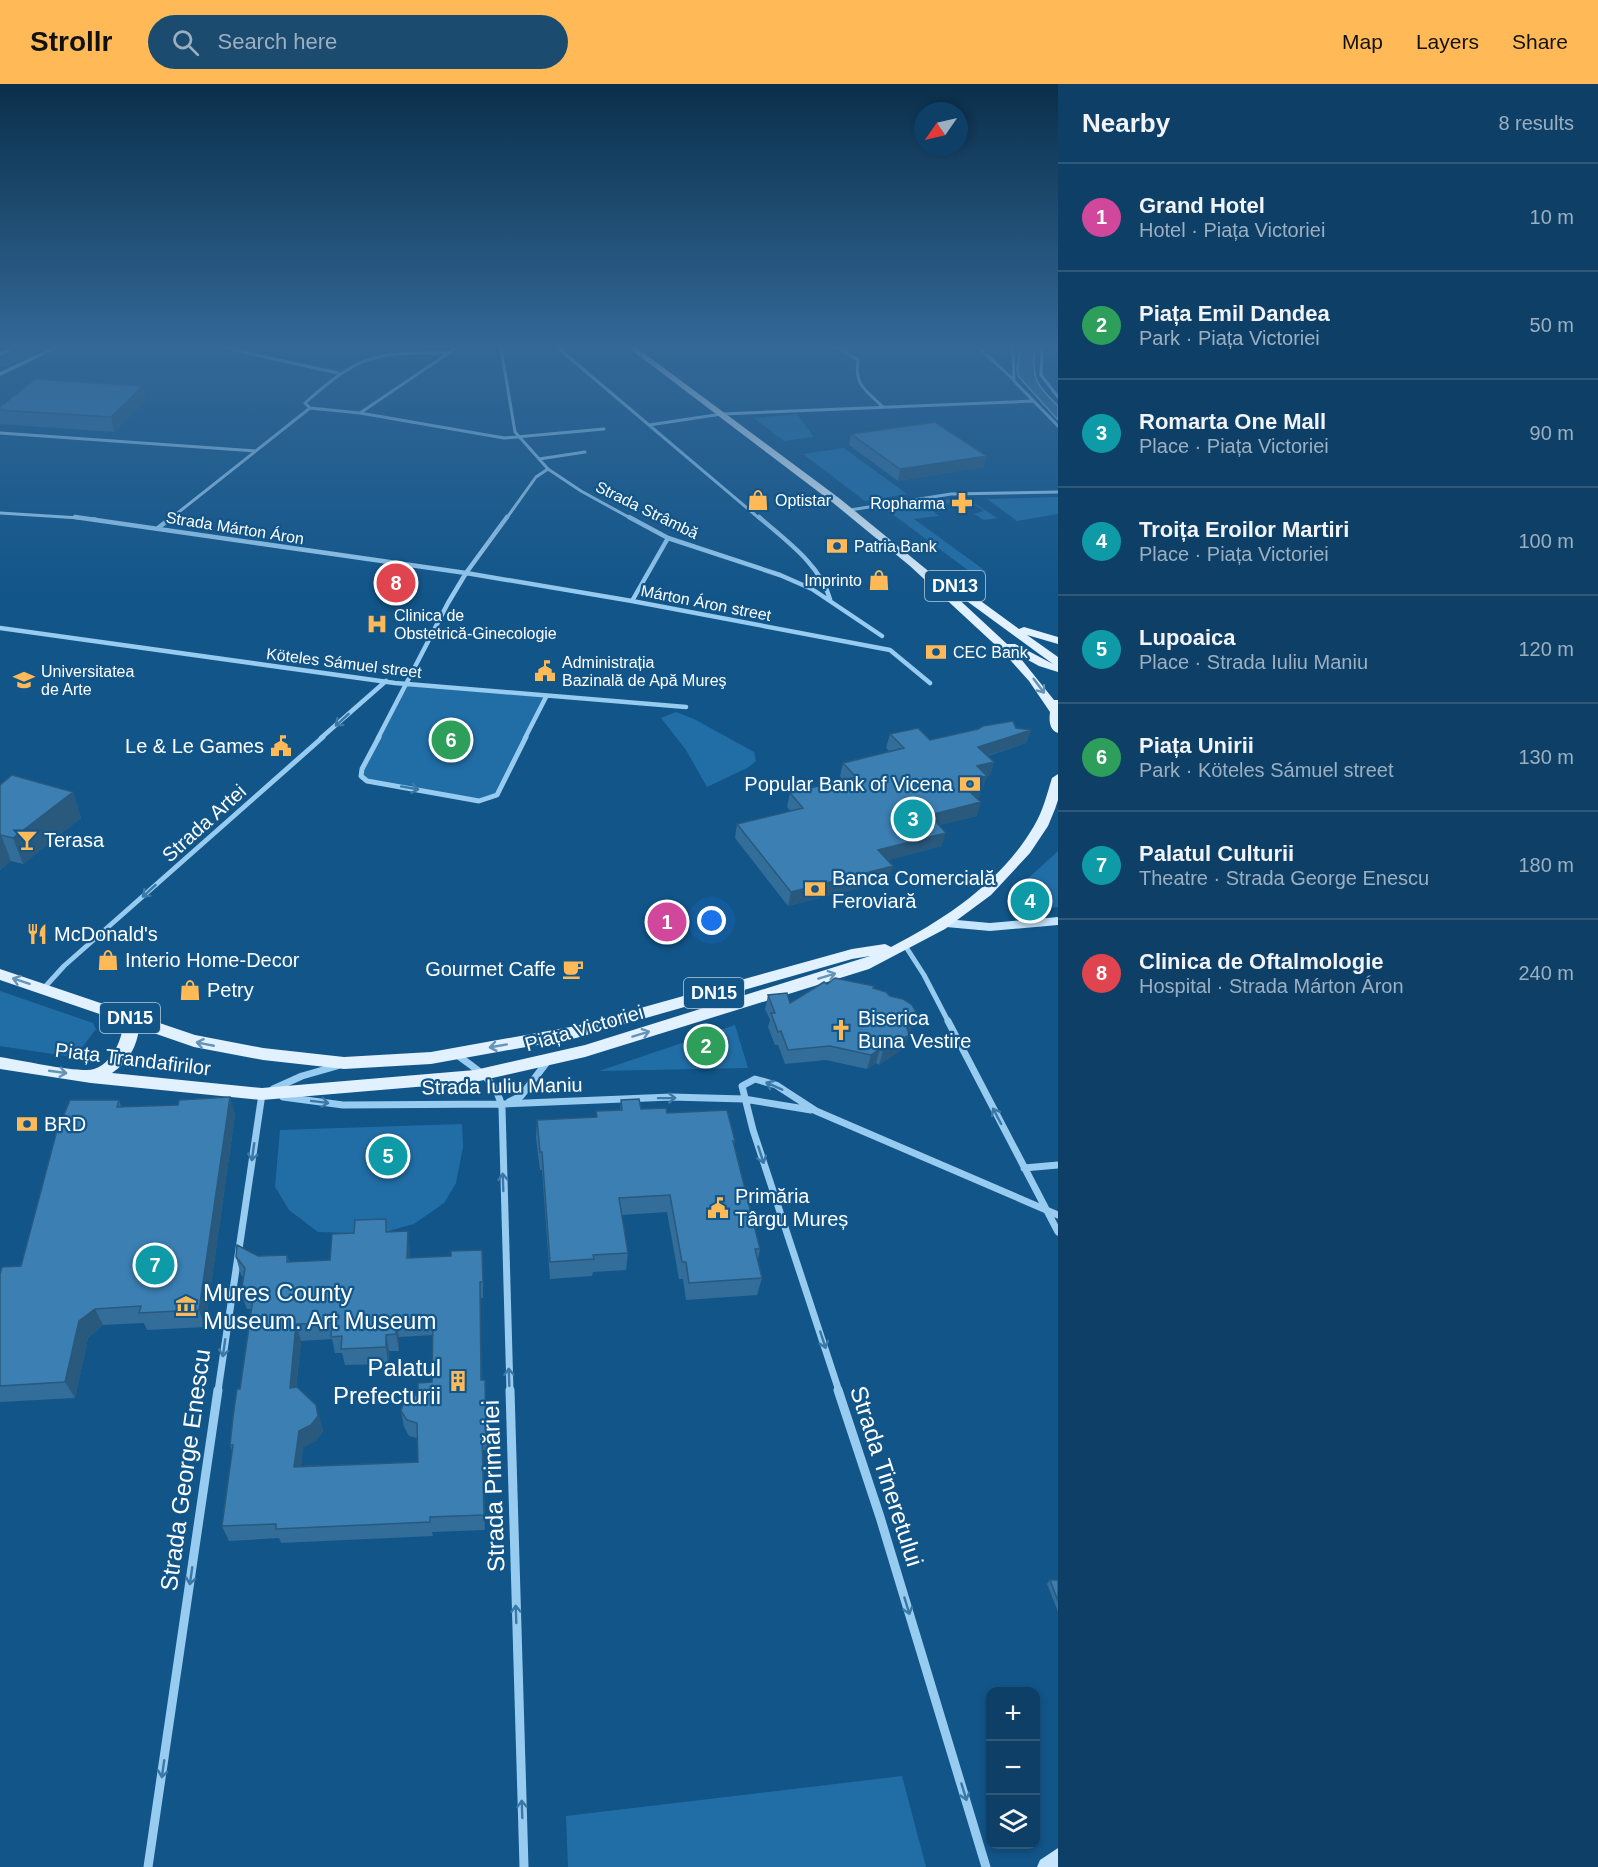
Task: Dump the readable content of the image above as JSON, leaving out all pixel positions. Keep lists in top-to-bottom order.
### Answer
{
  "streets": {
    "main road": [
      "DN13",
      "DN15",
      "Piața Victoriei",
      "Piața Trandafirilor"
    ],
    "street": [
      "Strada Strâmbă",
      "Strada Márton Áron",
      "Márton Áron street",
      "Köteles Sámuel street",
      "Strada Artei",
      "Strada Iuliu Maniu",
      "Strada George Enescu",
      "Strada Tineretului",
      "Strada Primăriei"
    ]
  },
  "crossings": [
    ["Strada Márton Áron", "Márton Áron street"],
    ["Köteles Sámuel street", "Strada Artei"],
    ["Strada Artei", "Piața Trandafirilor"],
    ["Piața Victoriei", "Piața Trandafirilor"],
    ["Piața Victoriei", "Strada Iuliu Maniu"],
    ["Piața Victoriei", "Strada George Enescu"],
    ["Piața Trandafirilor", "Strada Iuliu Maniu"],
    ["Piața Trandafirilor", "Strada George Enescu"],
    ["Strada Iuliu Maniu", "Strada George Enescu"],
    ["Strada Iuliu Maniu", "Strada Tineretului"],
    ["Strada Iuliu Maniu", "Strada Primăriei"]
  ],
  "one_way": [
    "Strada Artei",
    "Strada George Enescu",
    "Strada Tineretului",
    "Strada Primăriei"
  ],
  "places": {
    "shop": [
      "Optistar",
      "Imprinto",
      "Interio Home-Decor",
      "Petry"
    ],
    "pharmacy": ["Ropharma"],
    "bank": [
      "Patria Bank",
      "CEC Bank",
      "Popular Bank of Vicena",
      "Banca Comercială Feroviară",
      "BRD"
    ],
    "hospital": ["Clinica de Obstetrică-Ginecologie"],
    "public building": ["Administrația Bazinală de Apă Mureş", "Le & Le Games", "Primăria Târgu Mureș"],
    "school or university": ["Universitatea de Arte"],
    "bar": ["Terasa"],
    "restaurant": ["McDonald's"],
    "cafe": ["Gourmet Caffe"],
    "church": ["Biserica Buna Vestire"],
    "museum": ["Mures County Museum. Art Museum"],
    "building": ["Palatul Prefecturii"]
  },
  "north": "bottom left",
  "page": {
    "header": "Strollr",
    "search": "Search here",
    "nav": ["Map", "Layers", "Share"],
    "heading": ["Nearby", "8 results"],
    "list": [
      {
        "mark": "1",
        "name": "Grand Hotel",
        "note": "Hotel · Piața Victoriei",
        "value": "10 m"
      },
      {
        "mark": "2",
        "name": "Piața Emil Dandea",
        "note": "Park · Piața Victoriei",
        "value": "50 m"
      },
      {
        "mark": "3",
        "name": "Romarta One Mall",
        "note": "Place · Piața Victoriei",
        "value": "90 m"
      },
      {
        "mark": "4",
        "name": "Troița Eroilor Martiri",
        "note": "Place · Piața Victoriei",
        "value": "100 m"
      },
      {
        "mark": "5",
        "name": "Lupoaica",
        "note": "Place · Strada Iuliu Maniu",
        "value": "120 m"
      },
      {
        "mark": "6",
        "name": "Piața Unirii",
        "note": "Park · Köteles Sámuel street",
        "value": "130 m"
      },
      {
        "mark": "7",
        "name": "Palatul Culturii",
        "note": "Theatre · Strada George Enescu",
        "value": "180 m"
      },
      {
        "mark": "8",
        "name": "Clinica de Oftalmologie",
        "note": "Hospital · Strada Márton Áron",
        "value": "240 m"
      }
    ],
    "pins": [
      "8",
      "6",
      "3",
      "4",
      "1",
      "2",
      "5",
      "7"
    ],
    "map_buttons": ["+", "−"]
  }
}
